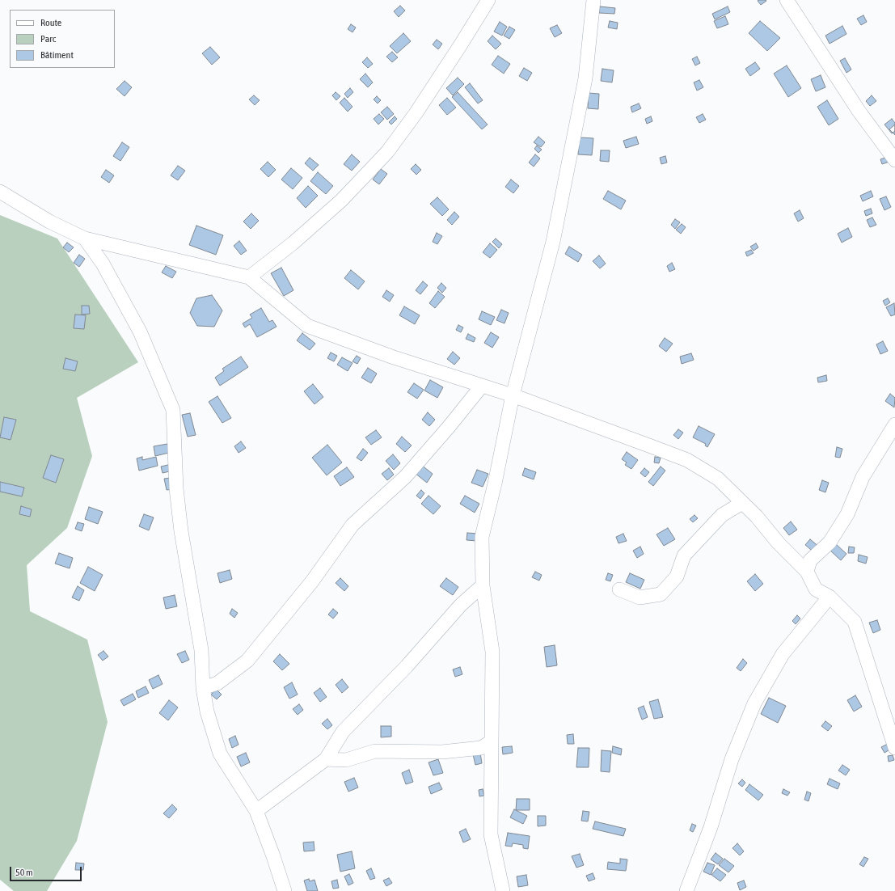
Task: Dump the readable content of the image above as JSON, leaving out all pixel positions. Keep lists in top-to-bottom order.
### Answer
{
  "legend": ["Route", "Parc", "Bâtiment"],
  "scale_bar": "50 m"
}
